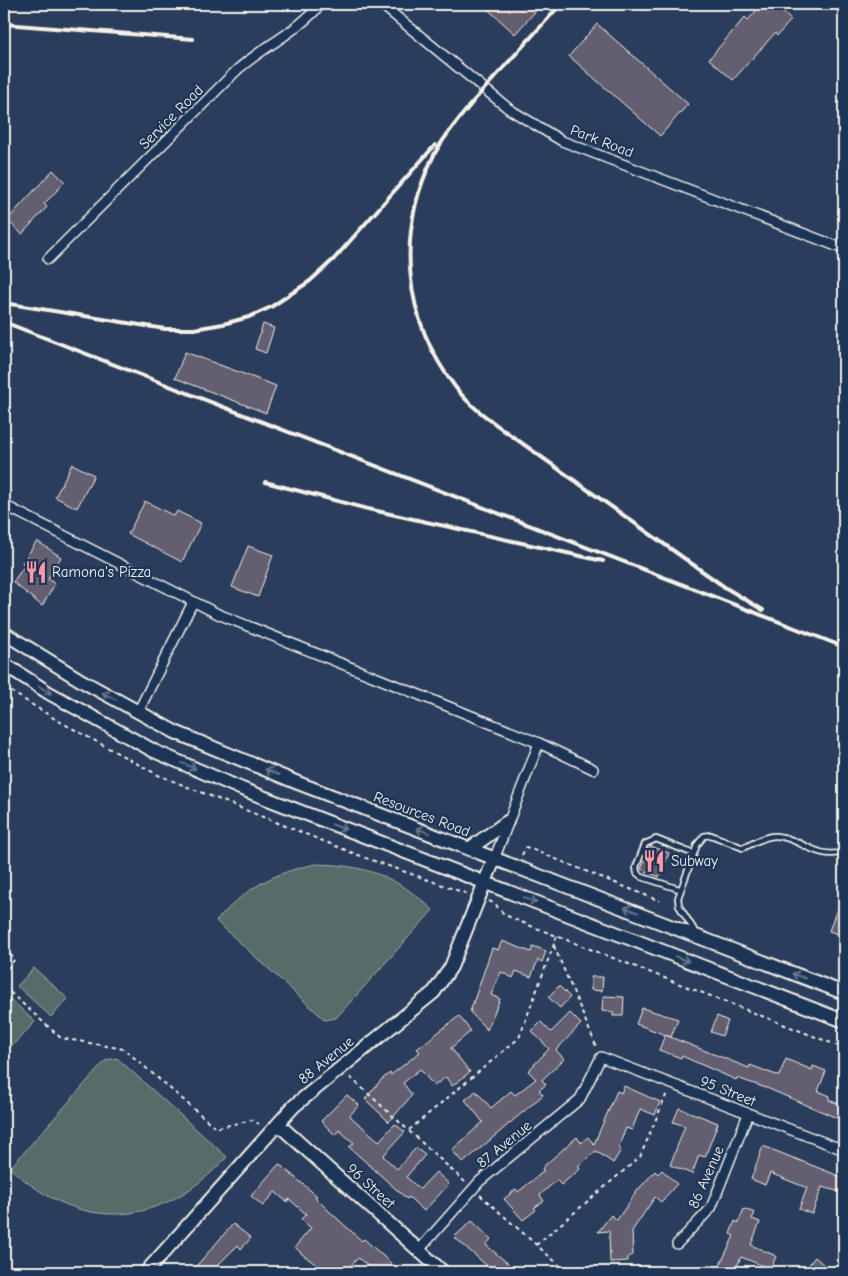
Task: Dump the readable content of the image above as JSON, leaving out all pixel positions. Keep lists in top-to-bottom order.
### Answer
{
  "streets": {
    "main road": ["Resources Road", "88 Avenue", "96 Street"],
    "street": [
      "Service Road",
      "Park Road",
      "95 Street",
      "87 Avenue",
      "86 Avenue"
    ]
  },
  "crossings": [
    ["Resources Road", "88 Avenue"],
    ["88 Avenue", "96 Street"],
    ["95 Street", "87 Avenue"],
    ["95 Street", "86 Avenue"],
    ["87 Avenue", "96 Street"]
  ],
  "places": {
    "restaurant": ["Ramona's Pizza", "Subway"]
  }
}
